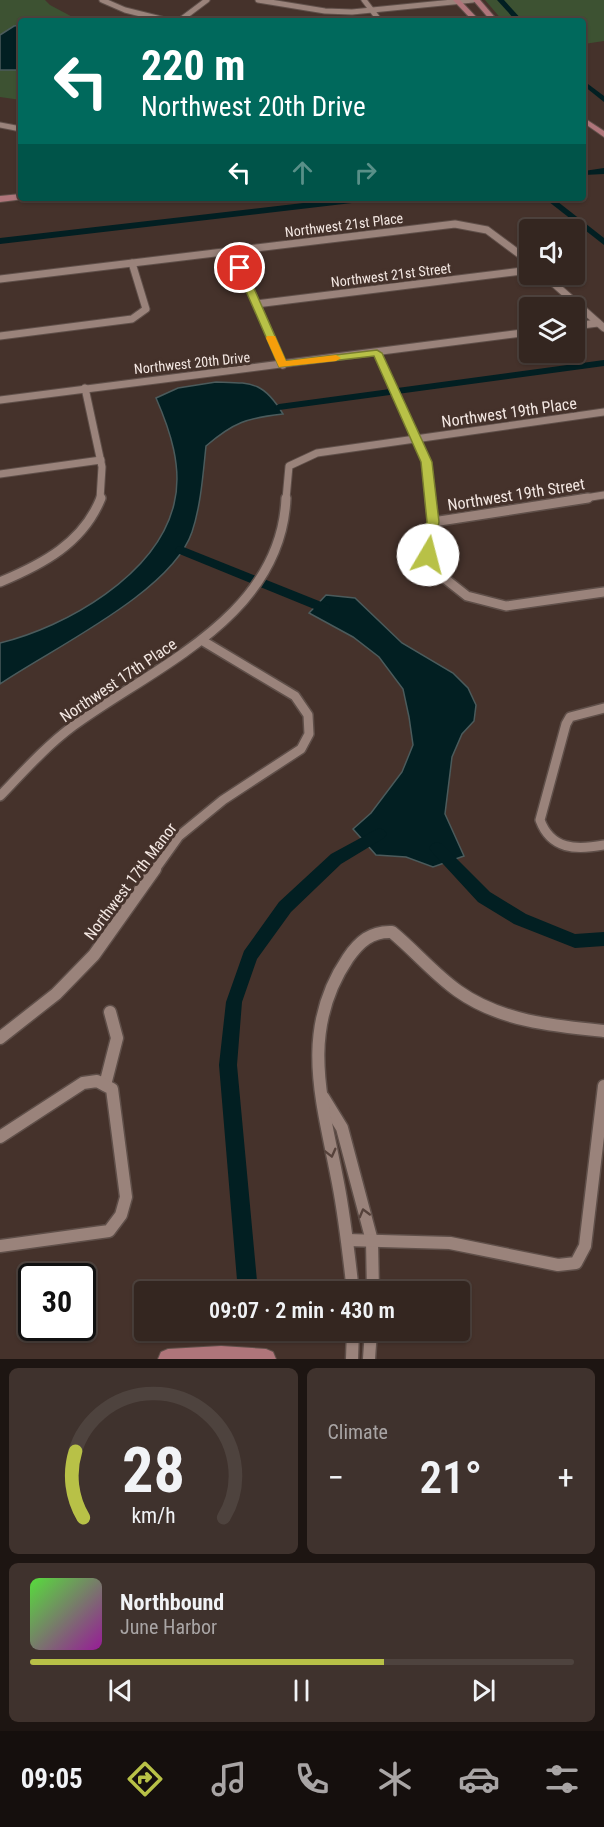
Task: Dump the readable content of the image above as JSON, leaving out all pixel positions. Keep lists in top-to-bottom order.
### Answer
{
  "streets": {
    "street": [
      "Northwest 21st Place",
      "Northwest 21st Street",
      "Northwest 20th Drive",
      "Northwest 19th Place",
      "Northwest 19th Street",
      "Northwest 17th Place",
      "Northwest 17th Manor"
    ]
  },
  "crossings": [
    ["Northwest 19th Place", "Northwest 17th Place"],
    ["Northwest 19th Place", "Northwest 17th Manor"],
    ["Northwest 17th Place", "Northwest 17th Manor"]
  ],
  "page": {
    "turn": ["220 m", "Northwest 20th Drive"],
    "limit": "30",
    "trip": "09:07 · 2 min · 430 m",
    "tile": "Climate",
    "heat": ["−", "21°", "+"],
    "song": ["Northbound", "June Harbor"],
    "tabs": "09:05",
    "gauge": ["28", "km/h"]
  }
}
